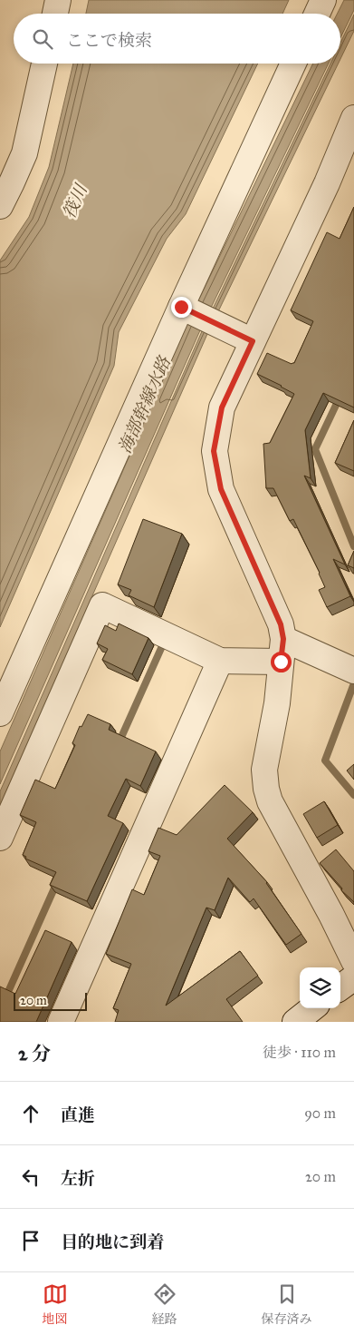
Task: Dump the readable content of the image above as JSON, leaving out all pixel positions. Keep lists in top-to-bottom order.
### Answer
{
  "water": ["筏川", "海部幹線水路"],
  "scale_bar": "20 m",
  "page": {
    "search": "ここで検索",
    "scale": "20 m",
    "heading": ["2 分", "徒歩 · 110 m"],
    "list": [
      ["直進", "90 m"],
      ["左折", "20 m"],
      "目的地に到着"
    ],
    "nav": ["地図", "経路", "保存済み"]
  }
}
